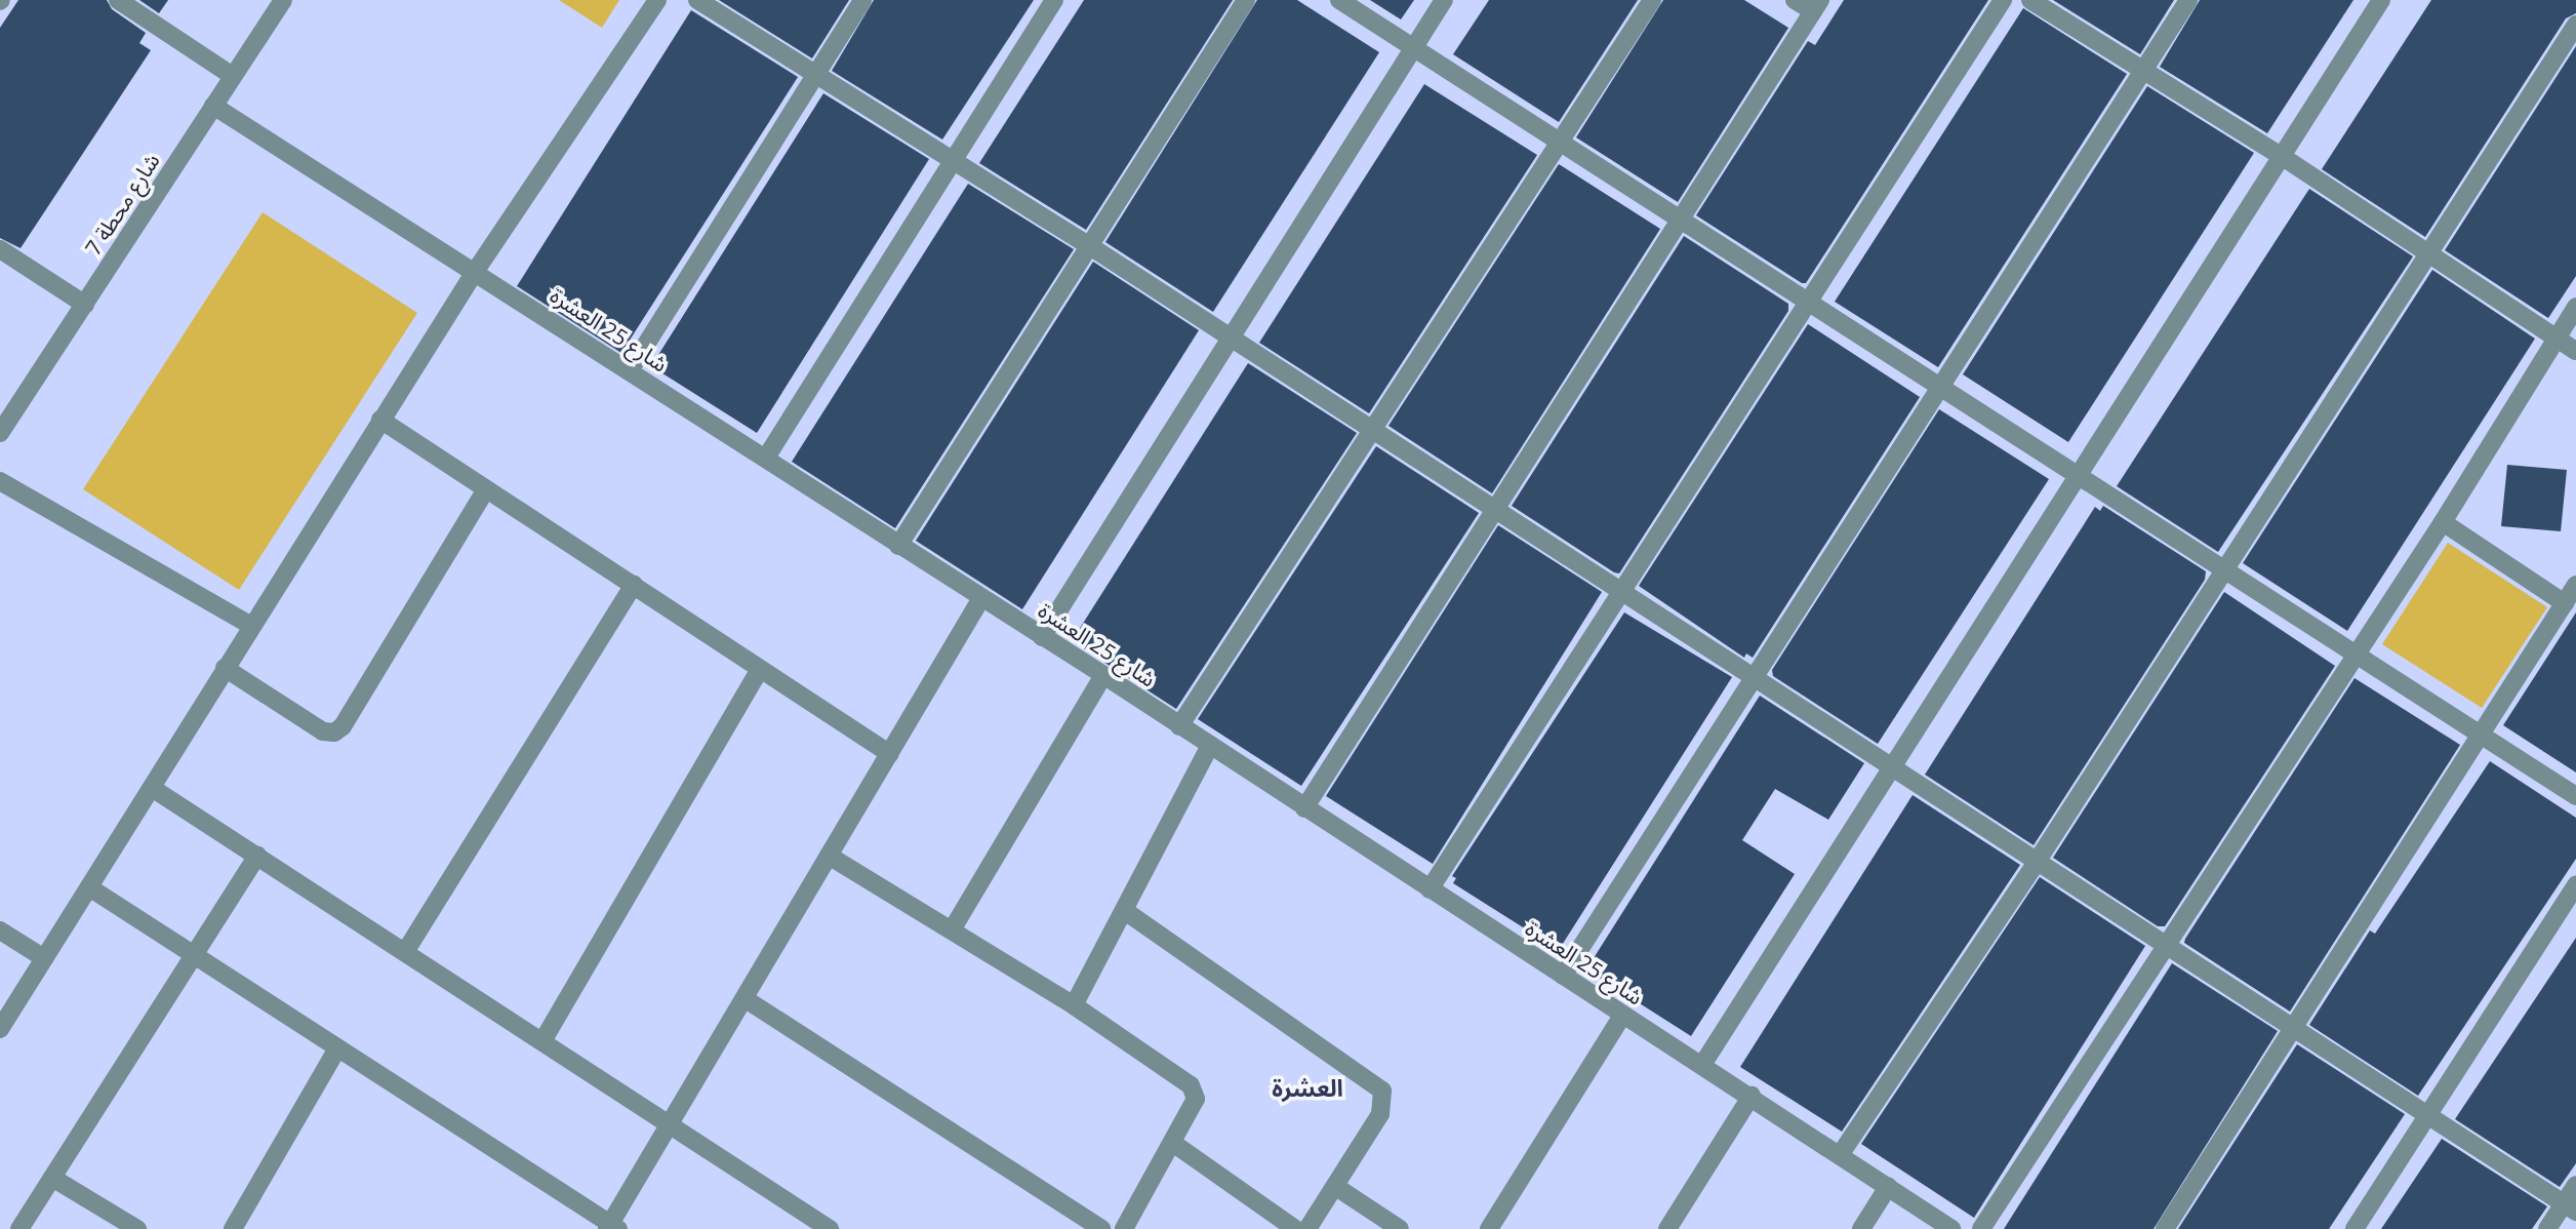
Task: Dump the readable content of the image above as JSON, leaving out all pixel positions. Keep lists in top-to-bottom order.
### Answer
{
  "streets": {
    "street": ["شارع محطة 7", "شارع 25 العشرة"]
  },
  "crossings": [
    ["شارع محطة 7", "شارع 25 العشرة"]
  ],
  "districts": ["العشرة"]
}
